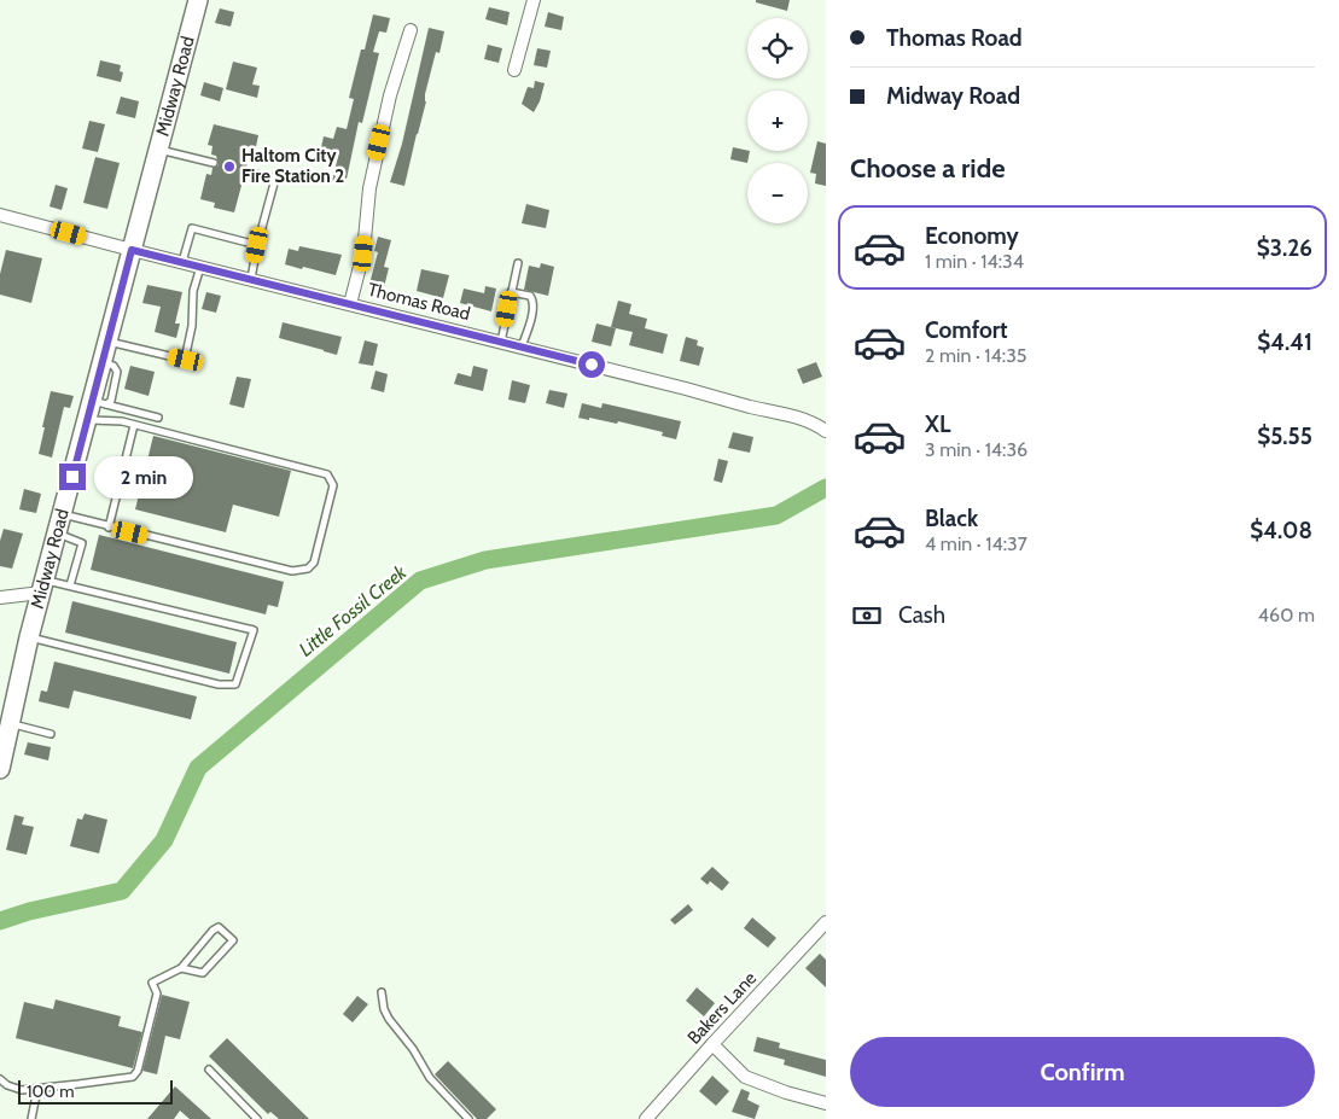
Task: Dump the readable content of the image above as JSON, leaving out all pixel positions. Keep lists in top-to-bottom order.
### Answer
{
  "streets": {
    "main road": ["Midway Road"],
    "street": ["Thomas Road", "Bakers Lane"]
  },
  "crossings": [
    ["Midway Road", "Thomas Road"]
  ],
  "water": ["Little Fossil Creek"],
  "places": ["Haltom City Fire Station 2"],
  "scale_bar": "100 m",
  "page": {
    "banner": ["Thomas Road", "Midway Road"],
    "map_buttons": ["+", "−"],
    "heading": "Choose a ride",
    "list": [
      {
        "name": "Economy",
        "note": "1 min · 14:34",
        "value": "$3.26"
      },
      {
        "name": "Comfort",
        "note": "2 min · 14:35",
        "value": "$4.41"
      },
      {
        "name": "XL",
        "note": "3 min · 14:36",
        "value": "$5.55"
      },
      {
        "name": "Black",
        "note": "4 min · 14:37",
        "value": "$4.08"
      }
    ],
    "bubble": "2 min",
    "pay": ["Cash", "460 m"],
    "buttons": "Confirm",
    "scale": "100 m"
  }
}
